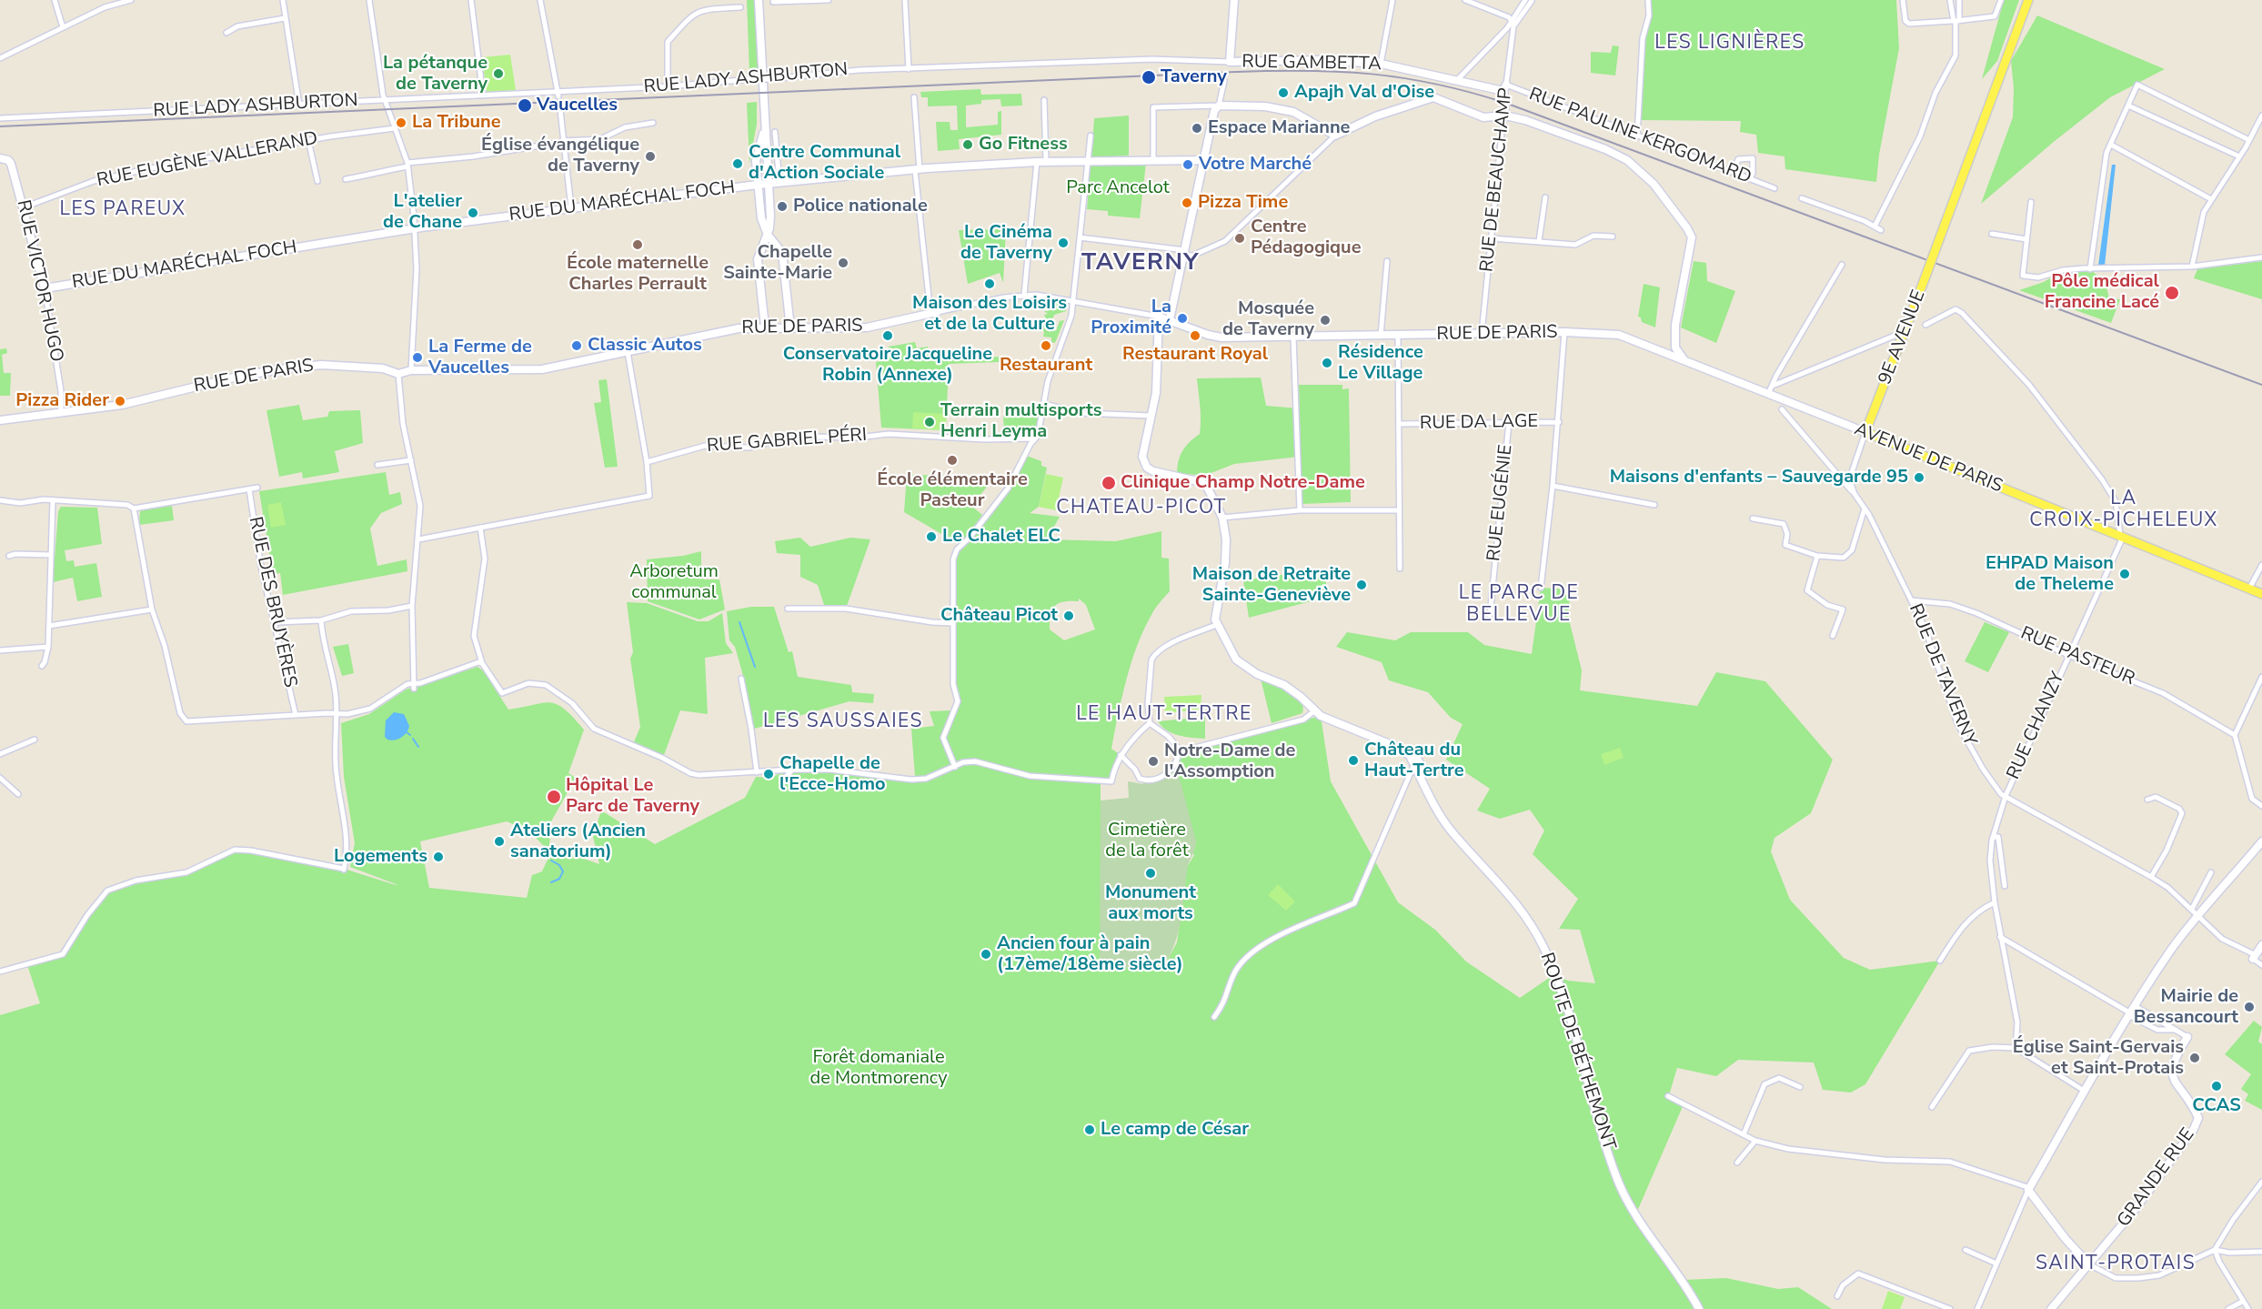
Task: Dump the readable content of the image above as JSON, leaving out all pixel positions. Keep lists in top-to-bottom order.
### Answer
{
  "streets": {
    "main road": ["9E AVENUE", "AVENUE DE PARIS"],
    "street": [
      "RUE GAMBETTA",
      "RUE LADY ASHBURTON",
      "RUE PAULINE KERGOMARD",
      "RUE EUGÈNE VALLERAND",
      "RUE DE BEAUCHAMP",
      "RUE DU MARÉCHAL FOCH",
      "RUE VICTOR HUGO",
      "RUE DE PARIS",
      "RUE DA LAGE",
      "RUE GABRIEL PÉRI",
      "RUE EUGÉNIE",
      "RUE DES BRUYÈRES",
      "RUE PASTEUR",
      "RUE DE TAVERNY",
      "RUE CHANZY",
      "ROUTE DE BÉTHEMONT",
      "GRANDE RUE"
    ]
  },
  "crossings": [
    ["RUE GAMBETTA", "RUE LADY ASHBURTON"],
    ["RUE GAMBETTA", "RUE PAULINE KERGOMARD"],
    ["RUE GAMBETTA", "RUE DE BEAUCHAMP"],
    ["RUE PAULINE KERGOMARD", "RUE DE BEAUCHAMP"],
    ["RUE EUGÈNE VALLERAND", "RUE VICTOR HUGO"],
    ["RUE DE BEAUCHAMP", "RUE DE PARIS"],
    ["RUE DU MARÉCHAL FOCH", "RUE VICTOR HUGO"],
    ["RUE VICTOR HUGO", "RUE DE PARIS"],
    ["RUE DE PARIS", "AVENUE DE PARIS"],
    ["9E AVENUE", "AVENUE DE PARIS"],
    ["RUE DA LAGE", "RUE EUGÉNIE"],
    ["AVENUE DE PARIS", "RUE CHANZY"],
    ["RUE PASTEUR", "RUE DE TAVERNY"],
    ["RUE PASTEUR", "RUE CHANZY"],
    ["RUE DE TAVERNY", "RUE CHANZY"]
  ],
  "districts": [
    "LES LIGNIÈRES",
    "LES PAREUX",
    "TAVERNY",
    "LA CROIX-PICHELEUX",
    "CHATEAU-PICOT",
    "LE PARC DE BELLEVUE",
    "LE HAUT-TERTRE",
    "LES SAUSSAIES",
    "SAINT-PROTAIS"
  ],
  "parks": [
    "Parc Ancelot",
    "Arboretum communal",
    "Cimetière de la forêt",
    "Forêt domaniale de Montmorency"
  ],
  "places": [
    "La pétanque de Taverny",
    "Taverny",
    "Apajh Val d'Oise",
    "Vaucelles",
    "La Tribune",
    "Espace Marianne",
    "Go Fitness",
    "Église évangélique de Taverny",
    "Centre Communal d'Action Sociale",
    "Votre Marché",
    "Pizza Time",
    "Police nationale",
    "L'atelier de Chane",
    "Centre Pédagogique",
    "Le Cinéma de Taverny",
    "École maternelle Charles Perrault",
    "Chapelle Sainte-Marie",
    "Maison des Loisirs et de la Culture",
    "Pôle médical Francine Lacé",
    "La Proximité",
    "Mosquée de Taverny",
    "Conservatoire Jacqueline Robin (Annexe)",
    "Restaurant Royal",
    "Classic Autos",
    "Restaurant",
    "La Ferme de Vaucelles",
    "Résidence Le Village",
    "Pizza Rider",
    "Terrain multisports Henri Leyma",
    "École élémentaire Pasteur",
    "Maisons d'enfants – Sauvegarde 95",
    "Clinique Champ Notre-Dame",
    "Le Chalet ELC",
    "EHPAD Maison de Theleme",
    "Maison de Retraite Sainte-Geneviève",
    "Château Picot",
    "Château du Haut-Tertre",
    "Notre-Dame de l'Assomption",
    "Chapelle de l'Ecce-Homo",
    "Hôpital Le Parc de Taverny",
    "Ateliers (Ancien sanatorium)",
    "Logements",
    "Monument aux morts",
    "Ancien four à pain (17ème/18ème siècle)",
    "Mairie de Bessancourt",
    "Église Saint-Gervais et Saint-Protais",
    "CCAS",
    "Le camp de César"
  ]
}
